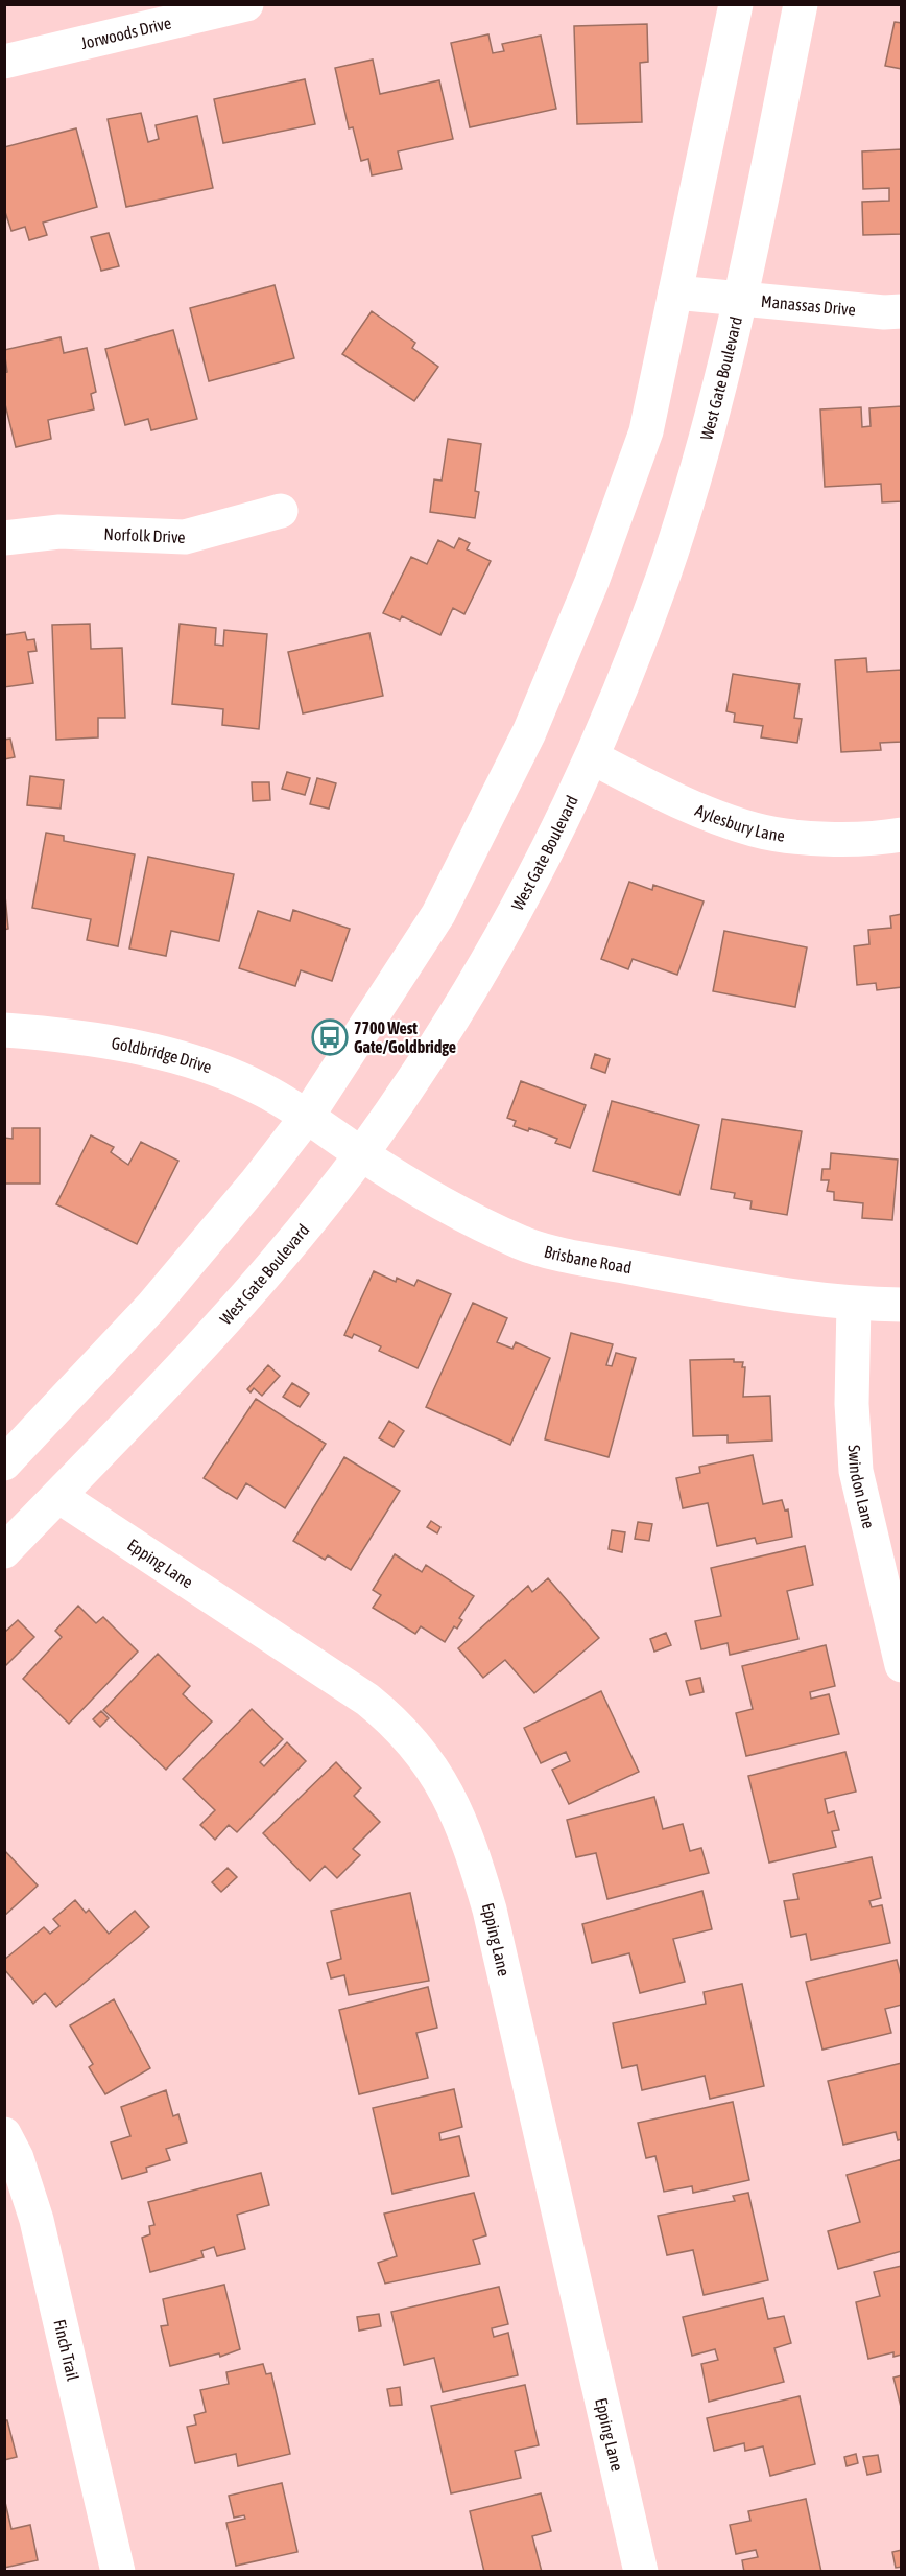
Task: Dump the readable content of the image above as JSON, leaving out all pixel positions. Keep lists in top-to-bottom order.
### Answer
{
  "streets": {
    "street": [
      "Jorwoods Drive",
      "Manassas Drive",
      "West Gate Boulevard",
      "Norfolk Drive",
      "Aylesbury Lane",
      "Goldbridge Drive",
      "Brisbane Road",
      "Swindon Lane",
      "Epping Lane",
      "Finch Trail"
    ]
  },
  "crossings": [
    ["Manassas Drive", "West Gate Boulevard"],
    ["West Gate Boulevard", "Aylesbury Lane"],
    ["West Gate Boulevard", "Brisbane Road"],
    ["West Gate Boulevard", "Epping Lane"],
    ["Goldbridge Drive", "Brisbane Road"],
    ["Brisbane Road", "Swindon Lane"]
  ],
  "places": {
    "bus stop": ["7700 West Gate/Goldbridge"]
  }
}
